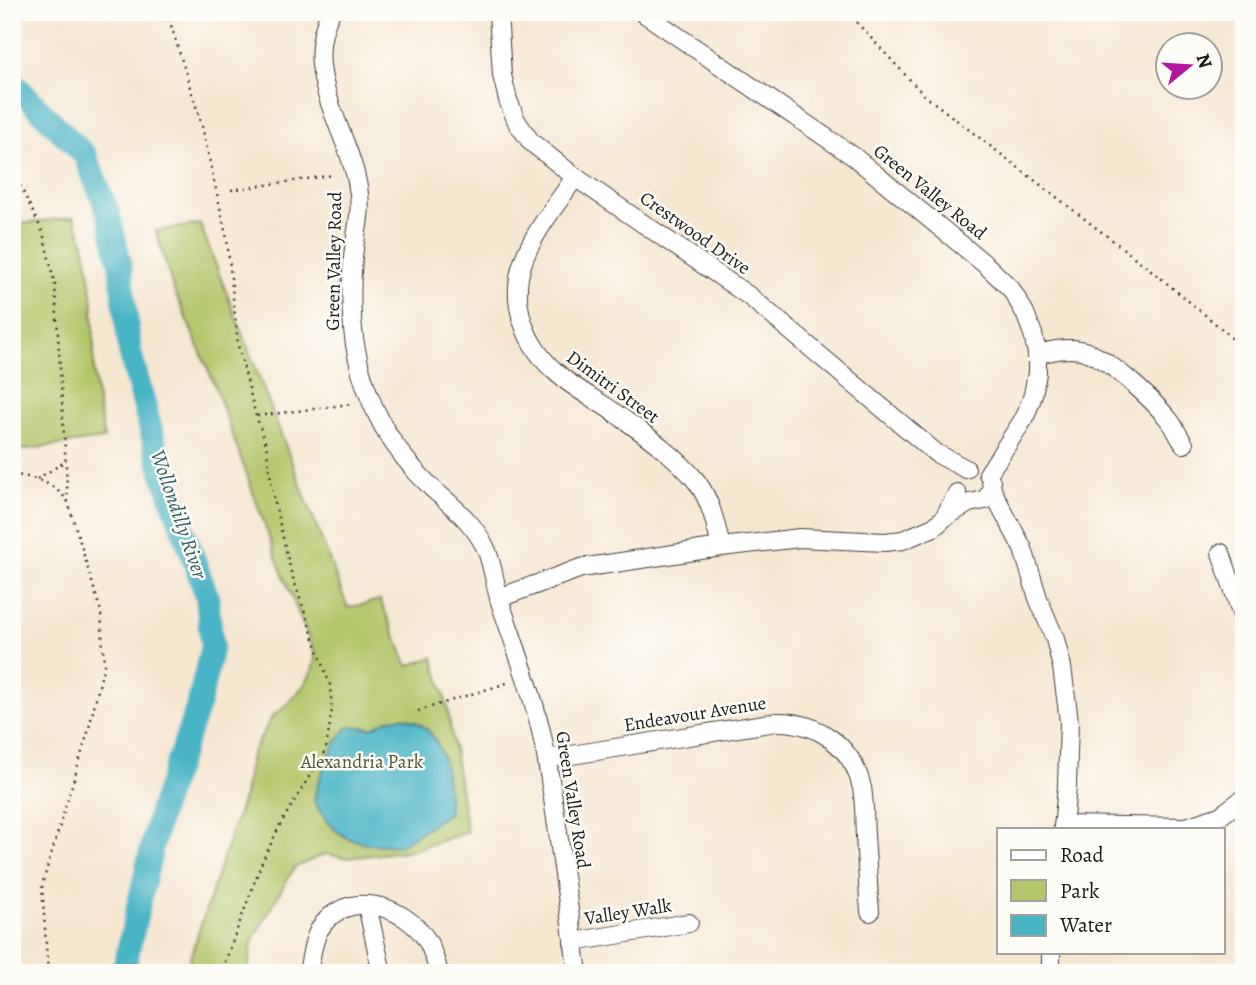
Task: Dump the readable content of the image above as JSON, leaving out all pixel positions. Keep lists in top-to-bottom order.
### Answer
{
  "streets": {
    "street": [
      "Green Valley Road",
      "Crestwood Drive",
      "Dimitri Street",
      "Endeavour Avenue",
      "Valley Walk"
    ]
  },
  "crossings": [
    ["Green Valley Road", "Crestwood Drive"],
    ["Green Valley Road", "Dimitri Street"],
    ["Green Valley Road", "Endeavour Avenue"],
    ["Green Valley Road", "Valley Walk"],
    ["Crestwood Drive", "Dimitri Street"]
  ],
  "water": ["Wollondilly River"],
  "parks": ["Alexandria Park"],
  "legend": ["Road", "Park", "Water"],
  "north": "right"
}
